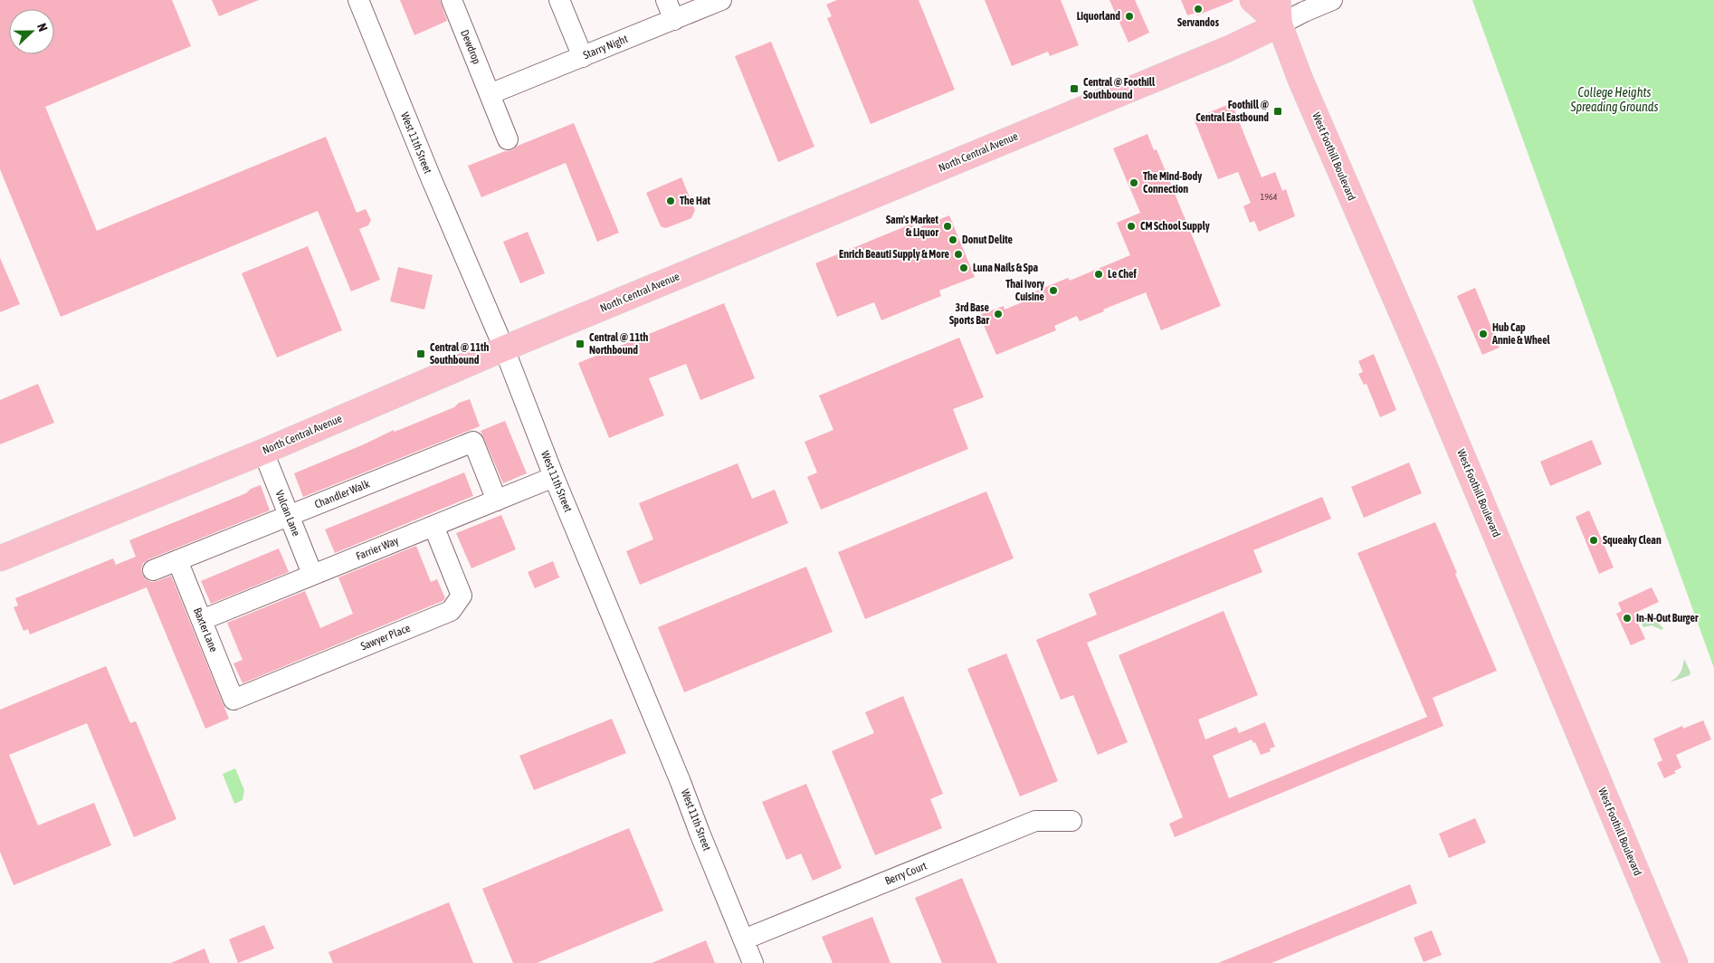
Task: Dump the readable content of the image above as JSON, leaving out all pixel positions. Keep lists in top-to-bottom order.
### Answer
{
  "streets": {
    "main road": ["North Central Avenue", "West Foothill Boulevard"],
    "street": [
      "Dewdrop",
      "Starry Night",
      "West 11th Street",
      "Chandler Walk",
      "Vulcan Lane",
      "Farrier Way",
      "Baxter Lane",
      "Sawyer Place",
      "Berry Court"
    ]
  },
  "crossings": [
    ["Dewdrop", "Starry Night"],
    ["West 11th Street", "North Central Avenue"],
    ["West 11th Street", "Farrier Way"],
    ["West 11th Street", "Berry Court"],
    ["North Central Avenue", "West Foothill Boulevard"],
    ["North Central Avenue", "Vulcan Lane"],
    ["Chandler Walk", "Vulcan Lane"],
    ["Chandler Walk", "Farrier Way"],
    ["Chandler Walk", "Baxter Lane"],
    ["Vulcan Lane", "Farrier Way"],
    ["Farrier Way", "Baxter Lane"],
    ["Farrier Way", "Sawyer Place"],
    ["Baxter Lane", "Sawyer Place"]
  ],
  "water": ["College Heights Spreading Grounds"],
  "places": {
    "other": [
      "Servandos",
      "Liquorland",
      "The Mind-Body Connection",
      "The Hat",
      "Sam's Market & Liquor",
      "CM School Supply",
      "Donut Delite",
      "Enrich Beauti Supply & More",
      "Luna Nails & Spa",
      "Le Chef",
      "Thai Ivory Cuisine",
      "3rd Base Sports Bar",
      "Hub Cap Annie & Wheel",
      "Squeaky Clean",
      "In-N-Out Burger"
    ],
    "transit": [
      "Central @ Foothill Southbound",
      "Foothill @ Central Eastbound",
      "Central @ 11th Northbound",
      "Central @ 11th Southbound"
    ]
  },
  "house_numbers": ["1964"],
  "north": "right"
}
